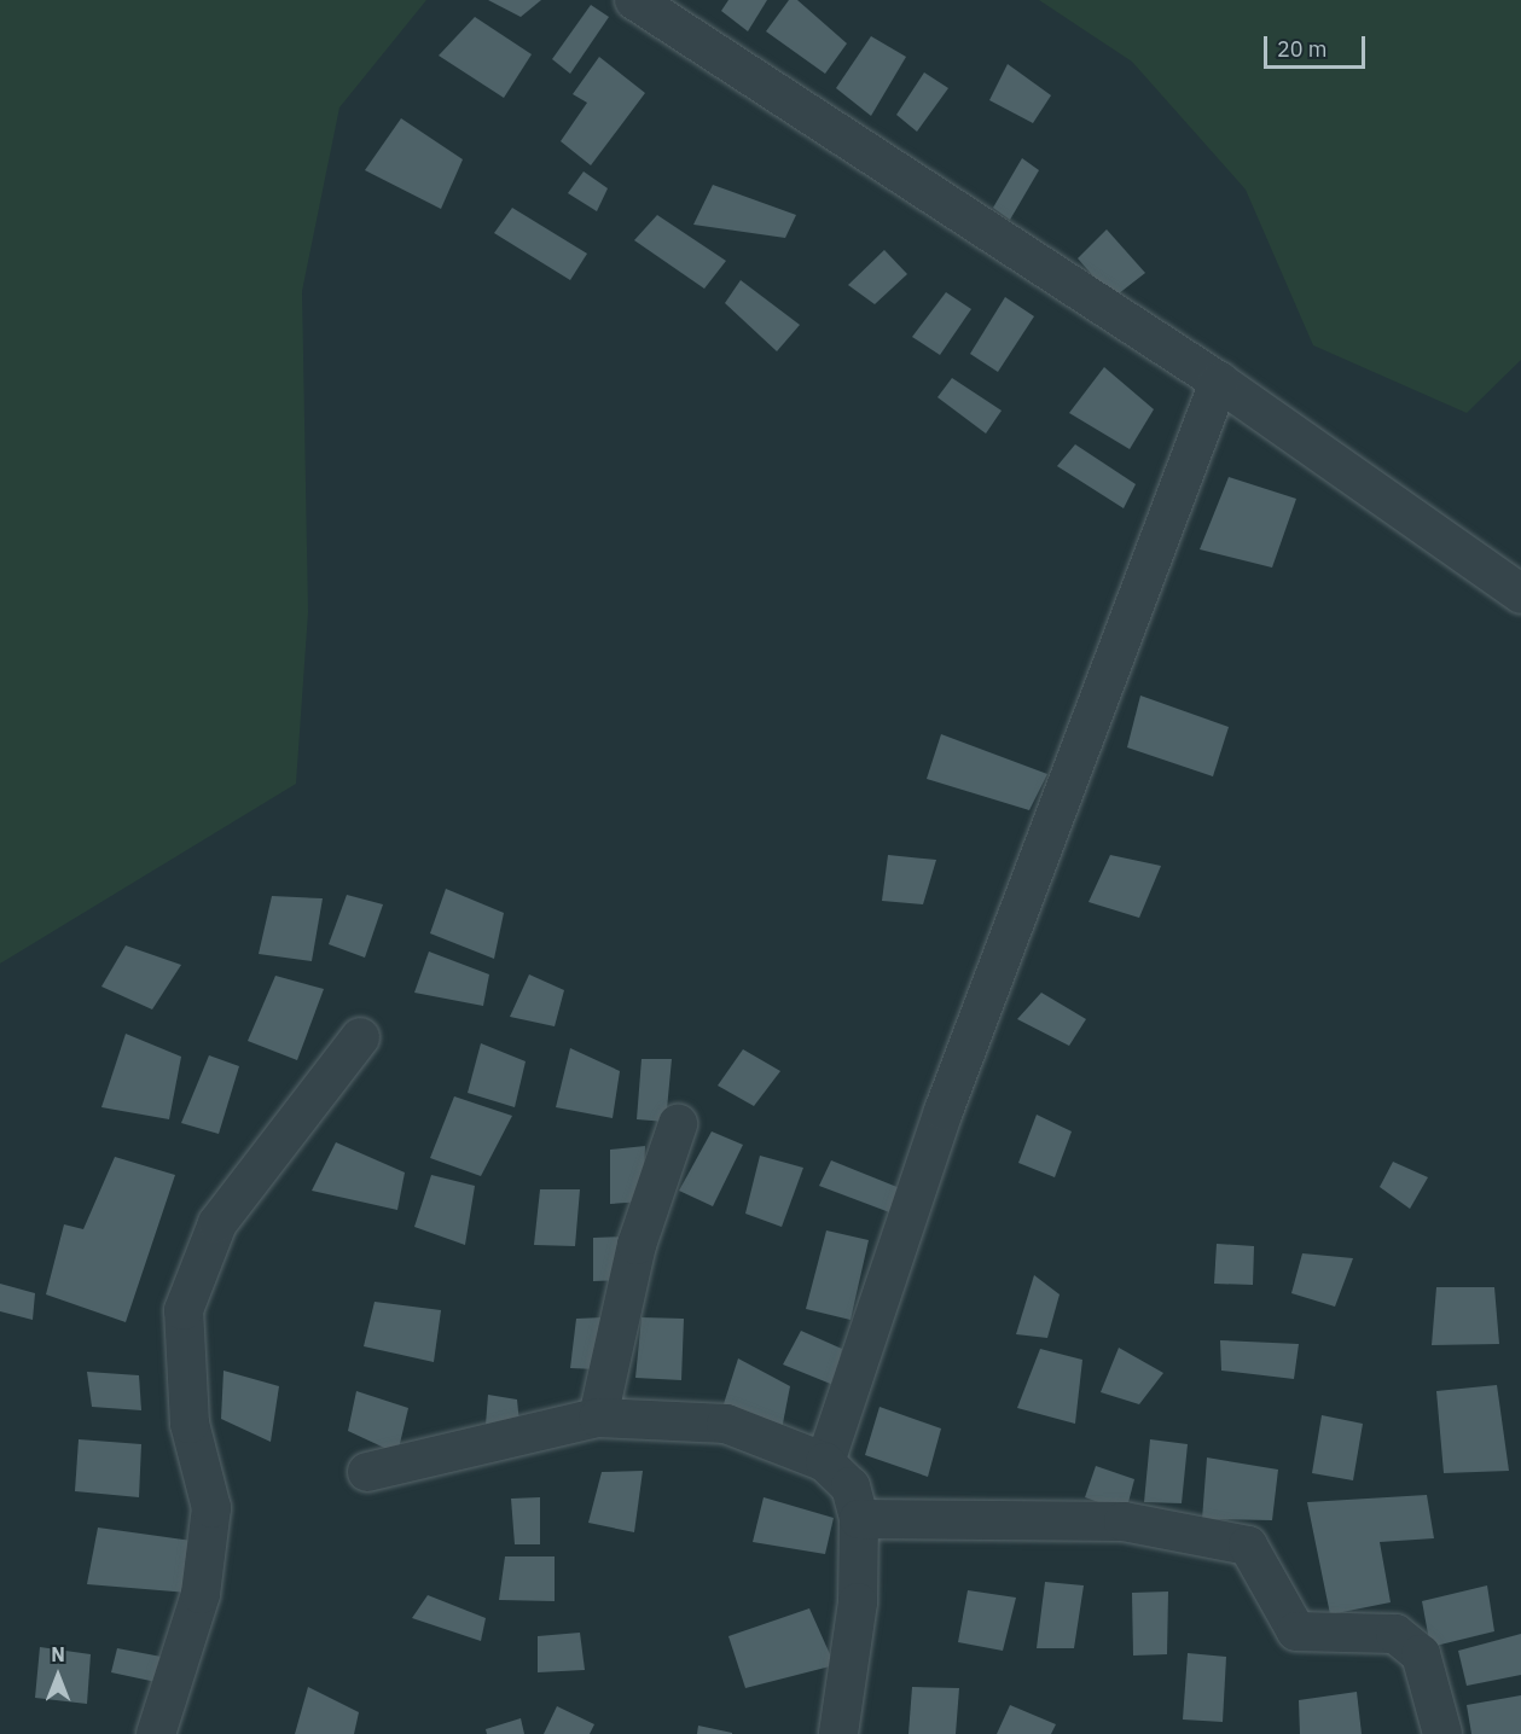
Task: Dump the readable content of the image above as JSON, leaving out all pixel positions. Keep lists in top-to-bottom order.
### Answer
{
  "scale_bar": "20 m",
  "north": "top"
}
